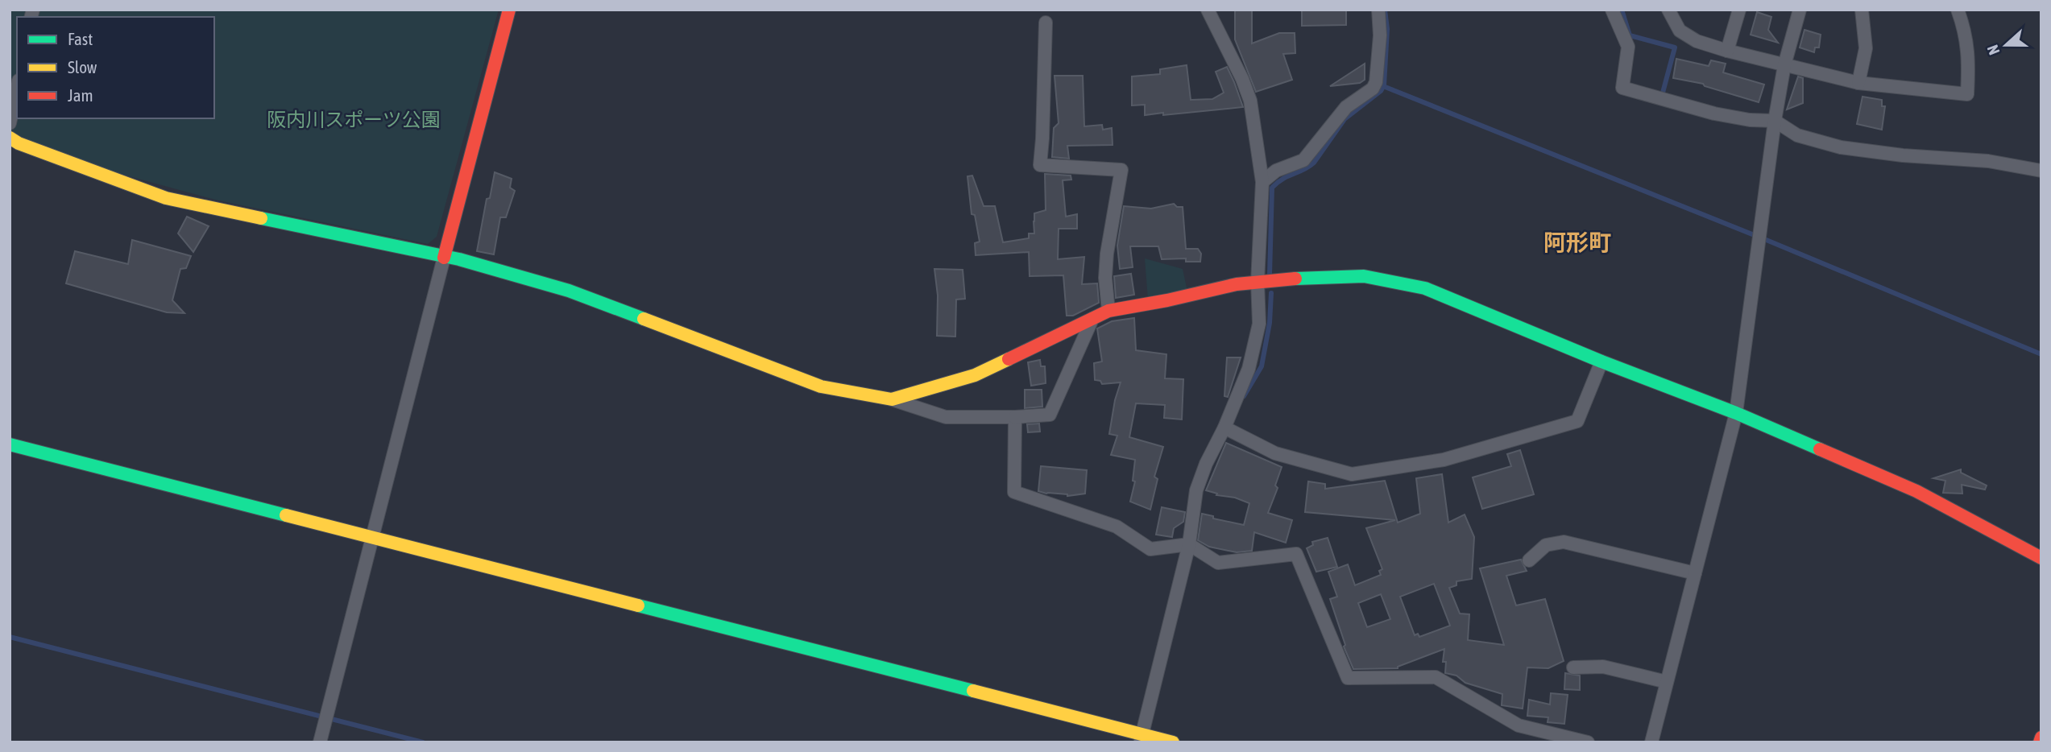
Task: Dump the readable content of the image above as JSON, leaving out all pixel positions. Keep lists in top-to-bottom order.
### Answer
{
  "districts": ["阿形町"],
  "parks": ["阪内川スポーツ公園"],
  "legend": ["Fast", "Slow", "Jam"],
  "north": "left"
}
